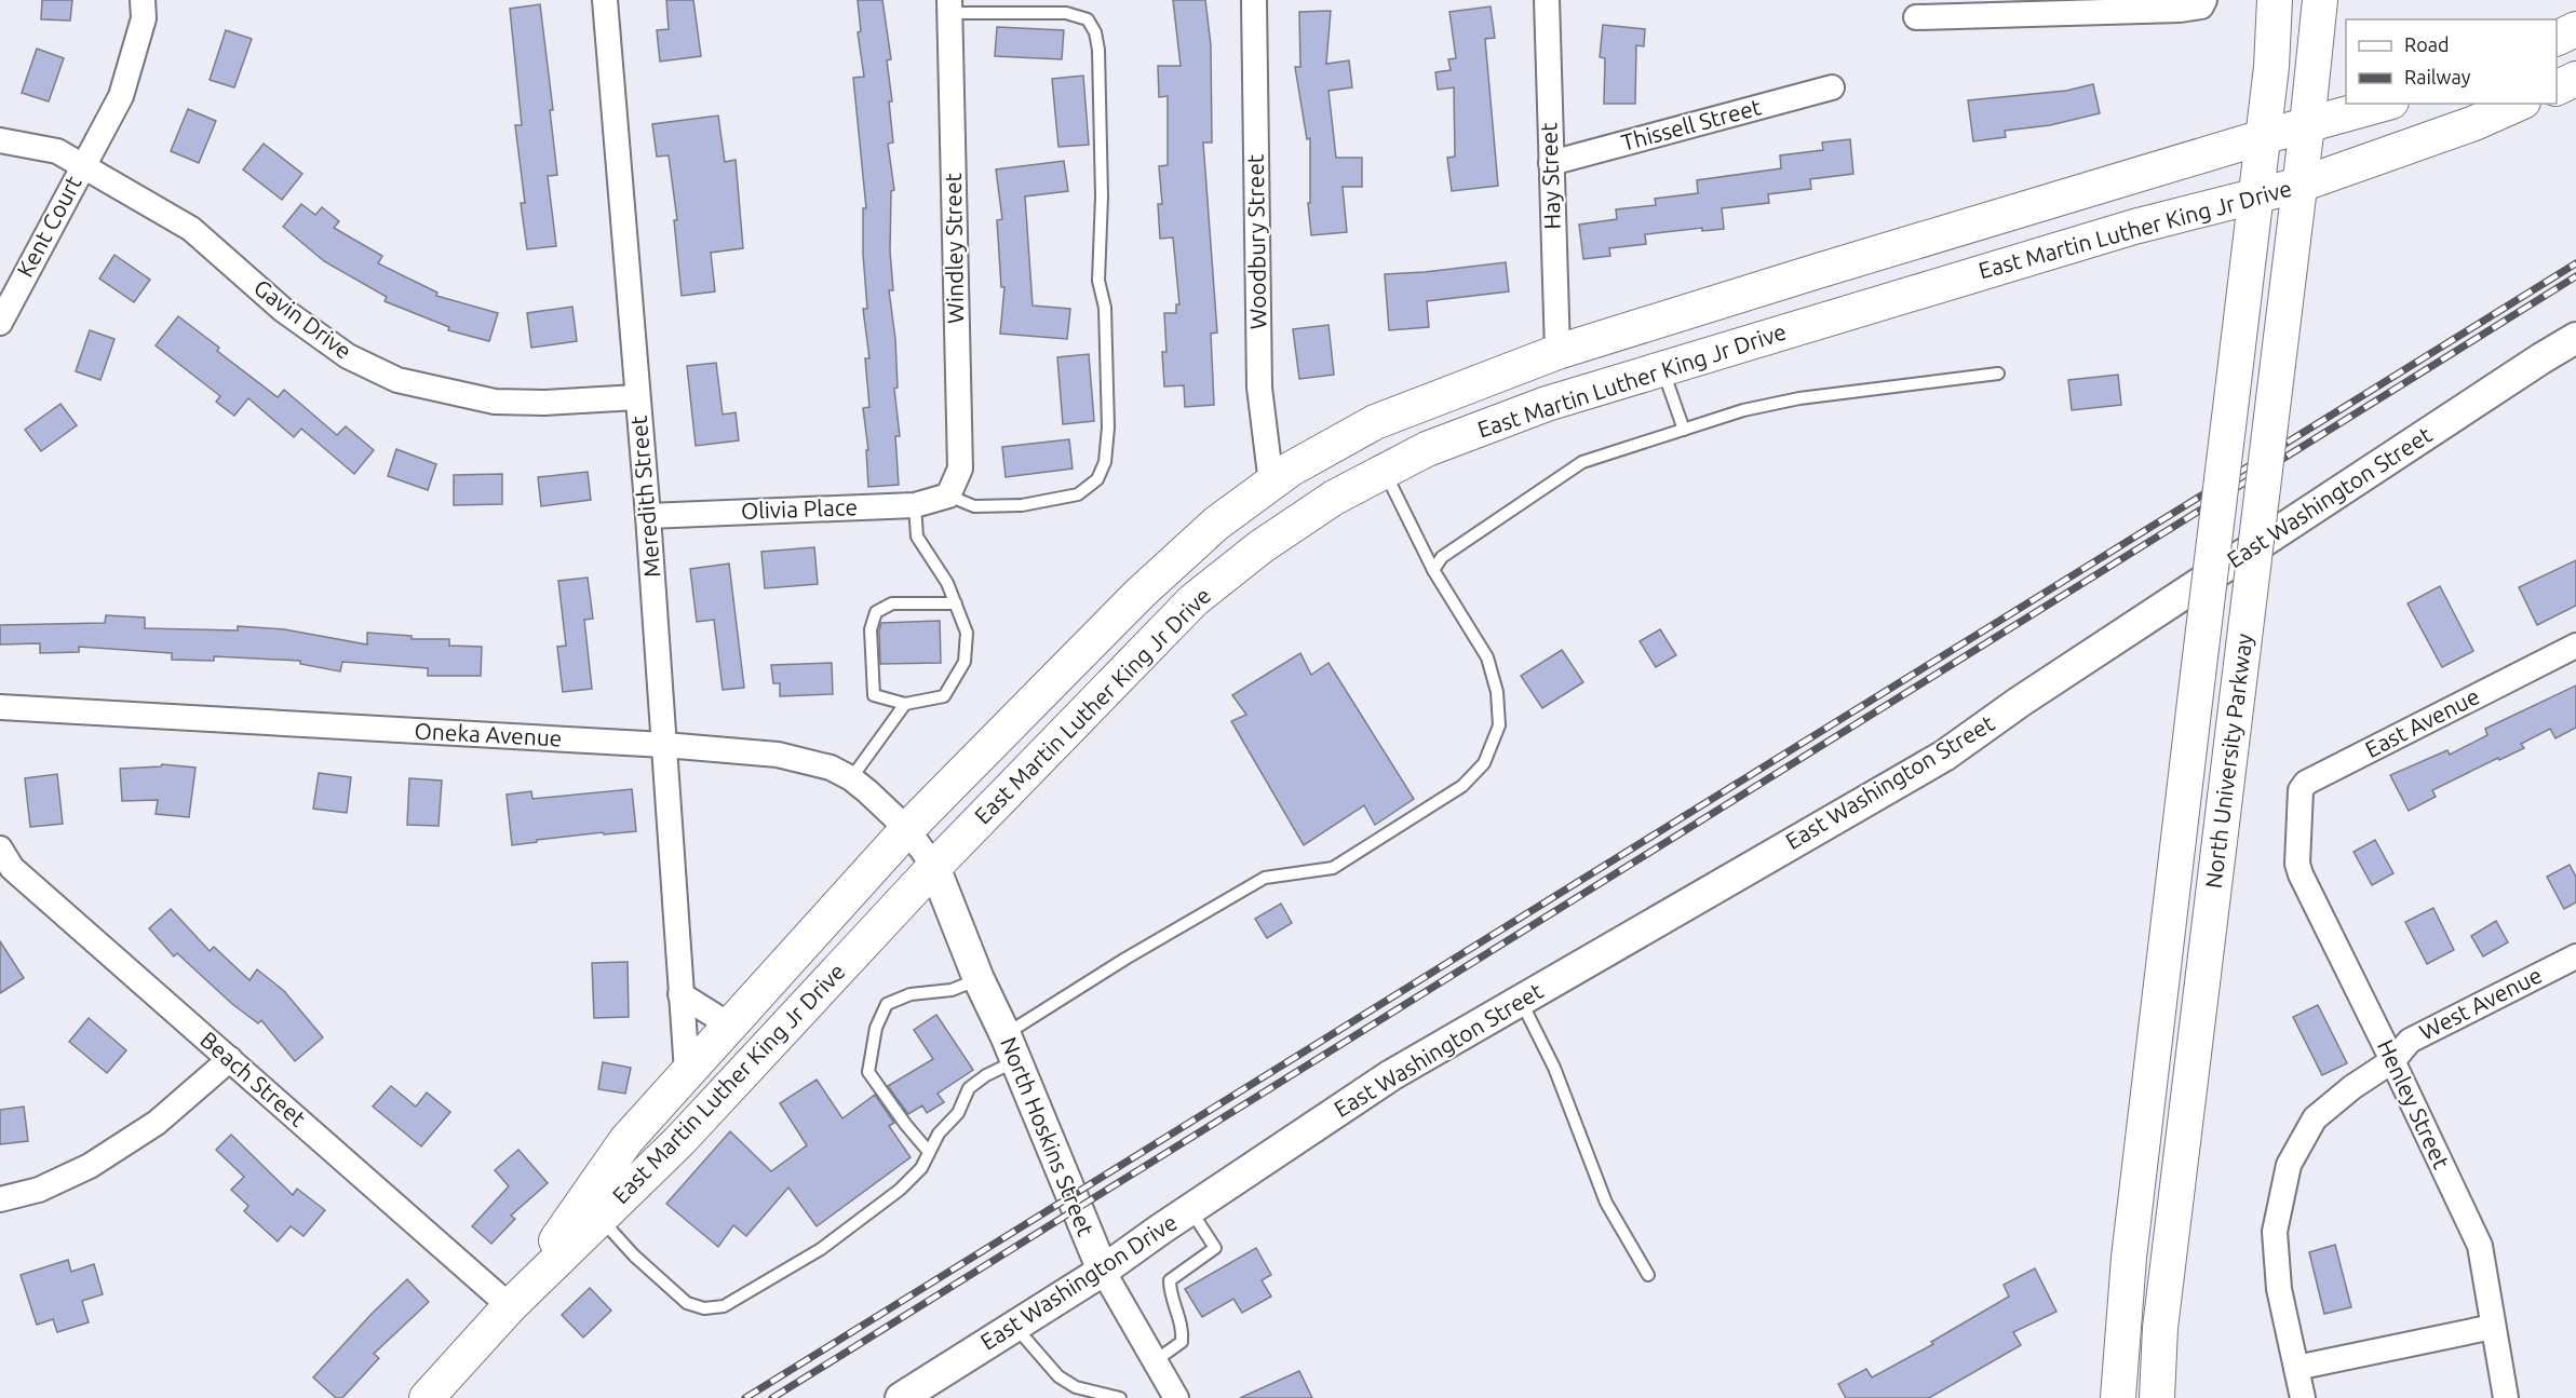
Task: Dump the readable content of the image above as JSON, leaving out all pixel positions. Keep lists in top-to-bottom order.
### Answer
{
  "streets": {
    "main road": ["East Martin Luther King Jr Drive", "North University Parkway"],
    "street": [
      "Thissell Street",
      "Hay Street",
      "Kent Court",
      "Woodbury Street",
      "Windley Street",
      "Gavin Drive",
      "Meredith Street",
      "East Washington Street",
      "Olivia Place",
      "East Avenue",
      "Oneka Avenue",
      "West Avenue",
      "Beach Street",
      "Henley Street",
      "North Hoskins Street",
      "East Washington Drive"
    ]
  },
  "crossings": [
    ["Thissell Street", "Hay Street"],
    ["Hay Street", "East Martin Luther King Jr Drive"],
    ["Kent Court", "Gavin Drive"],
    ["East Martin Luther King Jr Drive", "Woodbury Street"],
    ["East Martin Luther King Jr Drive", "Meredith Street"],
    ["East Martin Luther King Jr Drive", "Oneka Avenue"],
    ["East Martin Luther King Jr Drive", "North University Parkway"],
    ["East Martin Luther King Jr Drive", "Beach Street"],
    ["East Martin Luther King Jr Drive", "North Hoskins Street"],
    ["Windley Street", "Olivia Place"],
    ["Gavin Drive", "Meredith Street"],
    ["Meredith Street", "Olivia Place"],
    ["Meredith Street", "Oneka Avenue"],
    ["East Washington Street", "East Washington Drive"],
    ["East Avenue", "Henley Street"],
    ["Oneka Avenue", "North Hoskins Street"],
    ["West Avenue", "Henley Street"],
    ["North Hoskins Street", "East Washington Drive"]
  ],
  "legend": ["Road", "Railway"]
}
